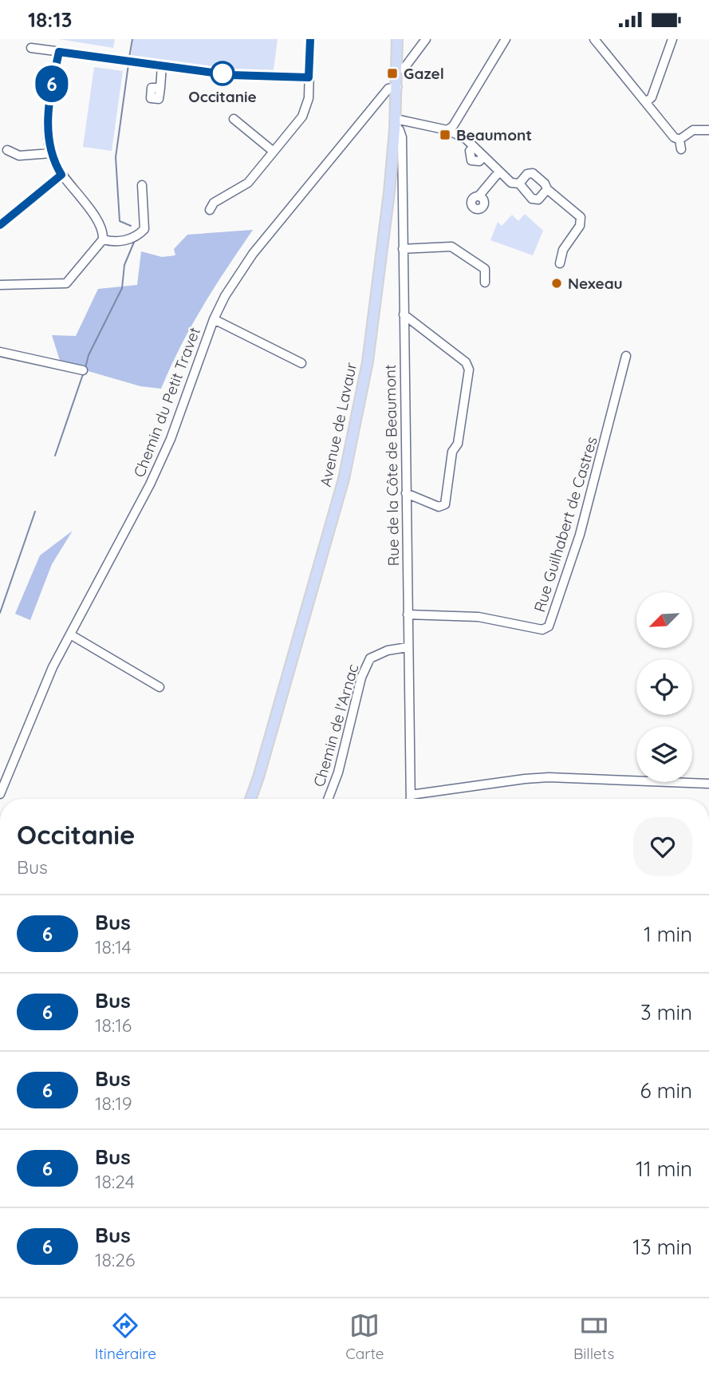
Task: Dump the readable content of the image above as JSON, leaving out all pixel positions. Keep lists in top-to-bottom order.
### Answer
{
  "streets": {
    "main road": ["Avenue de Lavaur"],
    "street": [
      "Chemin du Petit Travet",
      "Rue de la Côte de Beaumont",
      "Rue Guilhabert de Castres",
      "Chemin de l'Arnac"
    ]
  },
  "crossings": [
    ["Chemin du Petit Travet", "Avenue de Lavaur"],
    ["Avenue de Lavaur", "Rue de la Côte de Beaumont"],
    ["Rue de la Côte de Beaumont", "Rue Guilhabert de Castres"],
    ["Rue de la Côte de Beaumont", "Chemin de l'Arnac"]
  ],
  "places": {
    "other": ["Occitanie", "Nexeau"],
    "transit": ["Gazel", "Beaumont"]
  },
  "lines": ["bus line 6"],
  "north": "bottom left",
  "page": {
    "status": "18:13",
    "on_map": "6",
    "heading": ["Occitanie", "Bus"],
    "list": [
      {
        "mark": "6",
        "name": "Bus",
        "note": "18:14",
        "value": "1 min"
      },
      {
        "mark": "6",
        "name": "Bus",
        "note": "18:16",
        "value": "3 min"
      },
      {
        "mark": "6",
        "name": "Bus",
        "note": "18:19",
        "value": "6 min"
      },
      {
        "mark": "6",
        "name": "Bus",
        "note": "18:24",
        "value": "11 min"
      },
      {
        "mark": "6",
        "name": "Bus",
        "note": "18:26",
        "value": "13 min"
      }
    ],
    "tabs": ["Itinéraire", "Carte", "Billets"]
  }
}
